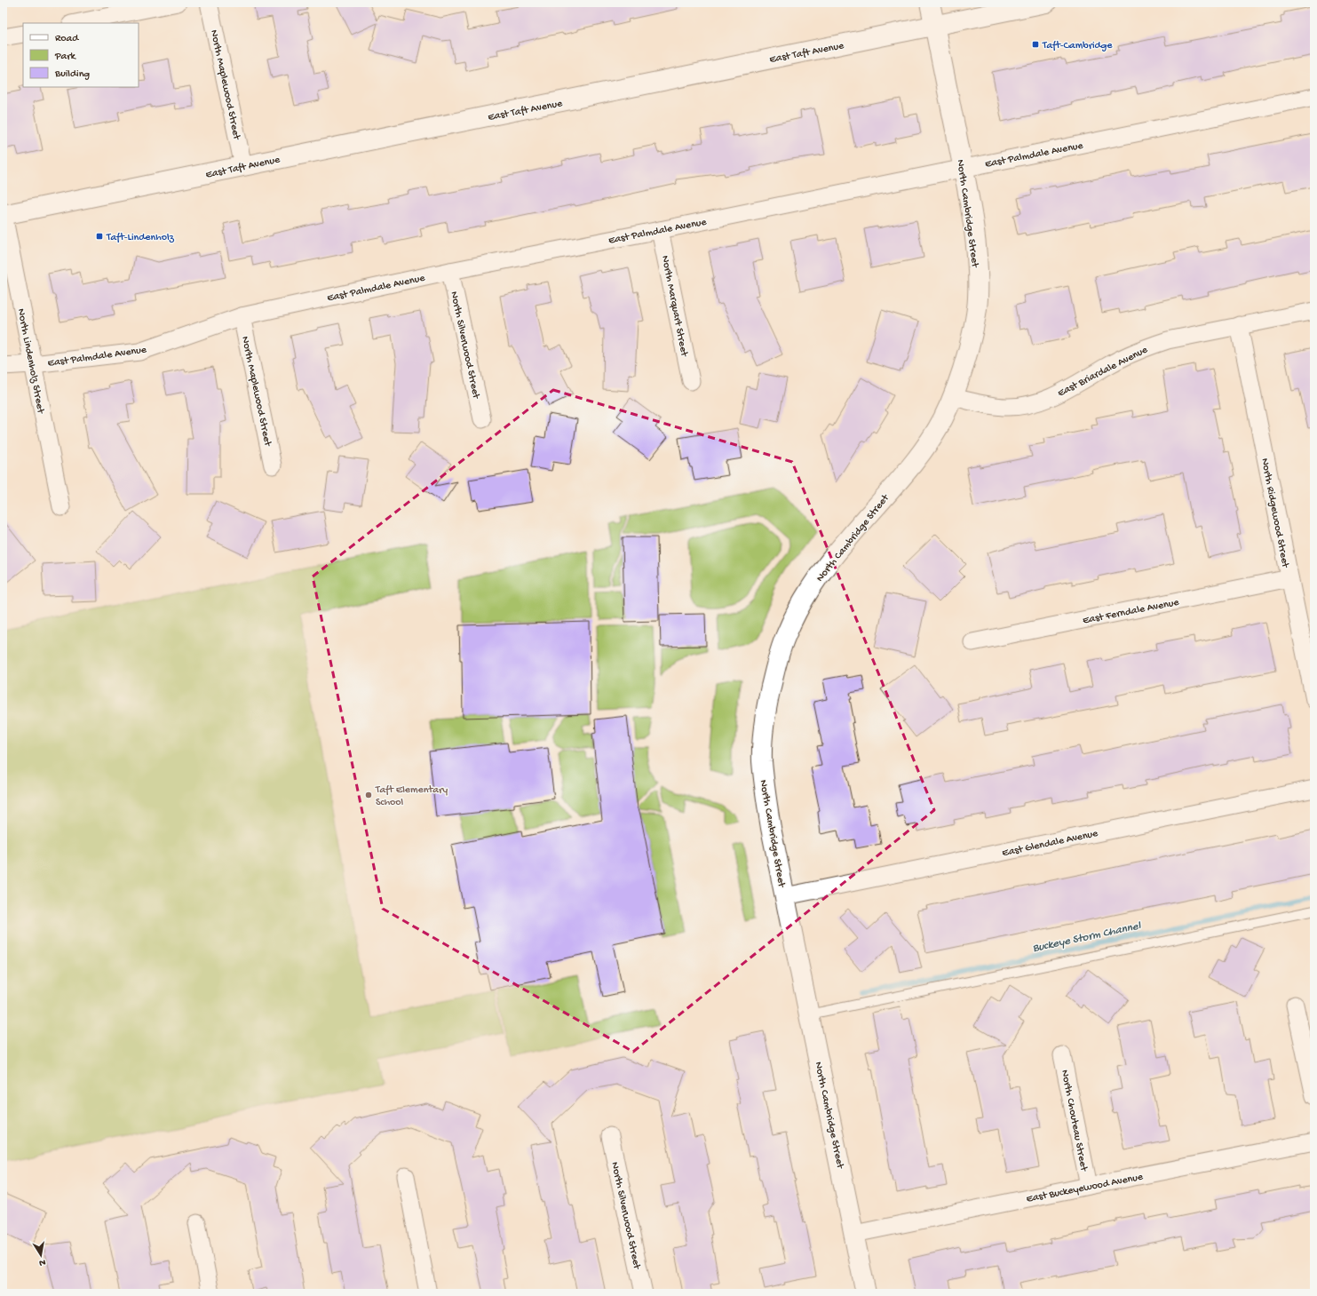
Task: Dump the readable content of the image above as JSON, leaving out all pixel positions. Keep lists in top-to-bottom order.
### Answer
{
  "streets": {
    "street": [
      "East Taft Avenue",
      "North Maplewood Street",
      "East Palmdale Avenue",
      "North Cambridge Street",
      "North Marquart Street",
      "North Silverwood Street",
      "North Lindenholz Street",
      "East Briardale Avenue",
      "North Ridgewood Street",
      "East Ferndale Avenue",
      "East Glendale Avenue",
      "North Chouteau Street",
      "East Buckeyewood Avenue"
    ]
  },
  "crossings": [
    ["East Taft Avenue", "North Maplewood Street"],
    ["East Taft Avenue", "North Cambridge Street"],
    ["East Taft Avenue", "North Lindenholz Street"],
    ["North Maplewood Street", "East Palmdale Avenue"],
    ["East Palmdale Avenue", "North Cambridge Street"],
    ["East Palmdale Avenue", "North Marquart Street"],
    ["East Palmdale Avenue", "North Silverwood Street"],
    ["East Palmdale Avenue", "North Lindenholz Street"],
    ["North Cambridge Street", "East Briardale Avenue"],
    ["North Cambridge Street", "East Glendale Avenue"],
    ["North Cambridge Street", "East Buckeyewood Avenue"],
    ["East Briardale Avenue", "North Ridgewood Street"],
    ["North Ridgewood Street", "East Ferndale Avenue"],
    ["North Chouteau Street", "East Buckeyewood Avenue"]
  ],
  "water": ["Buckeye Storm Channel"],
  "places": {
    "transit": ["Taft-Cambridge", "Taft-Lindenholz"],
    "other": ["Taft Elementary School"]
  },
  "legend": ["Road", "Park", "Building"],
  "north": "bottom"
}
